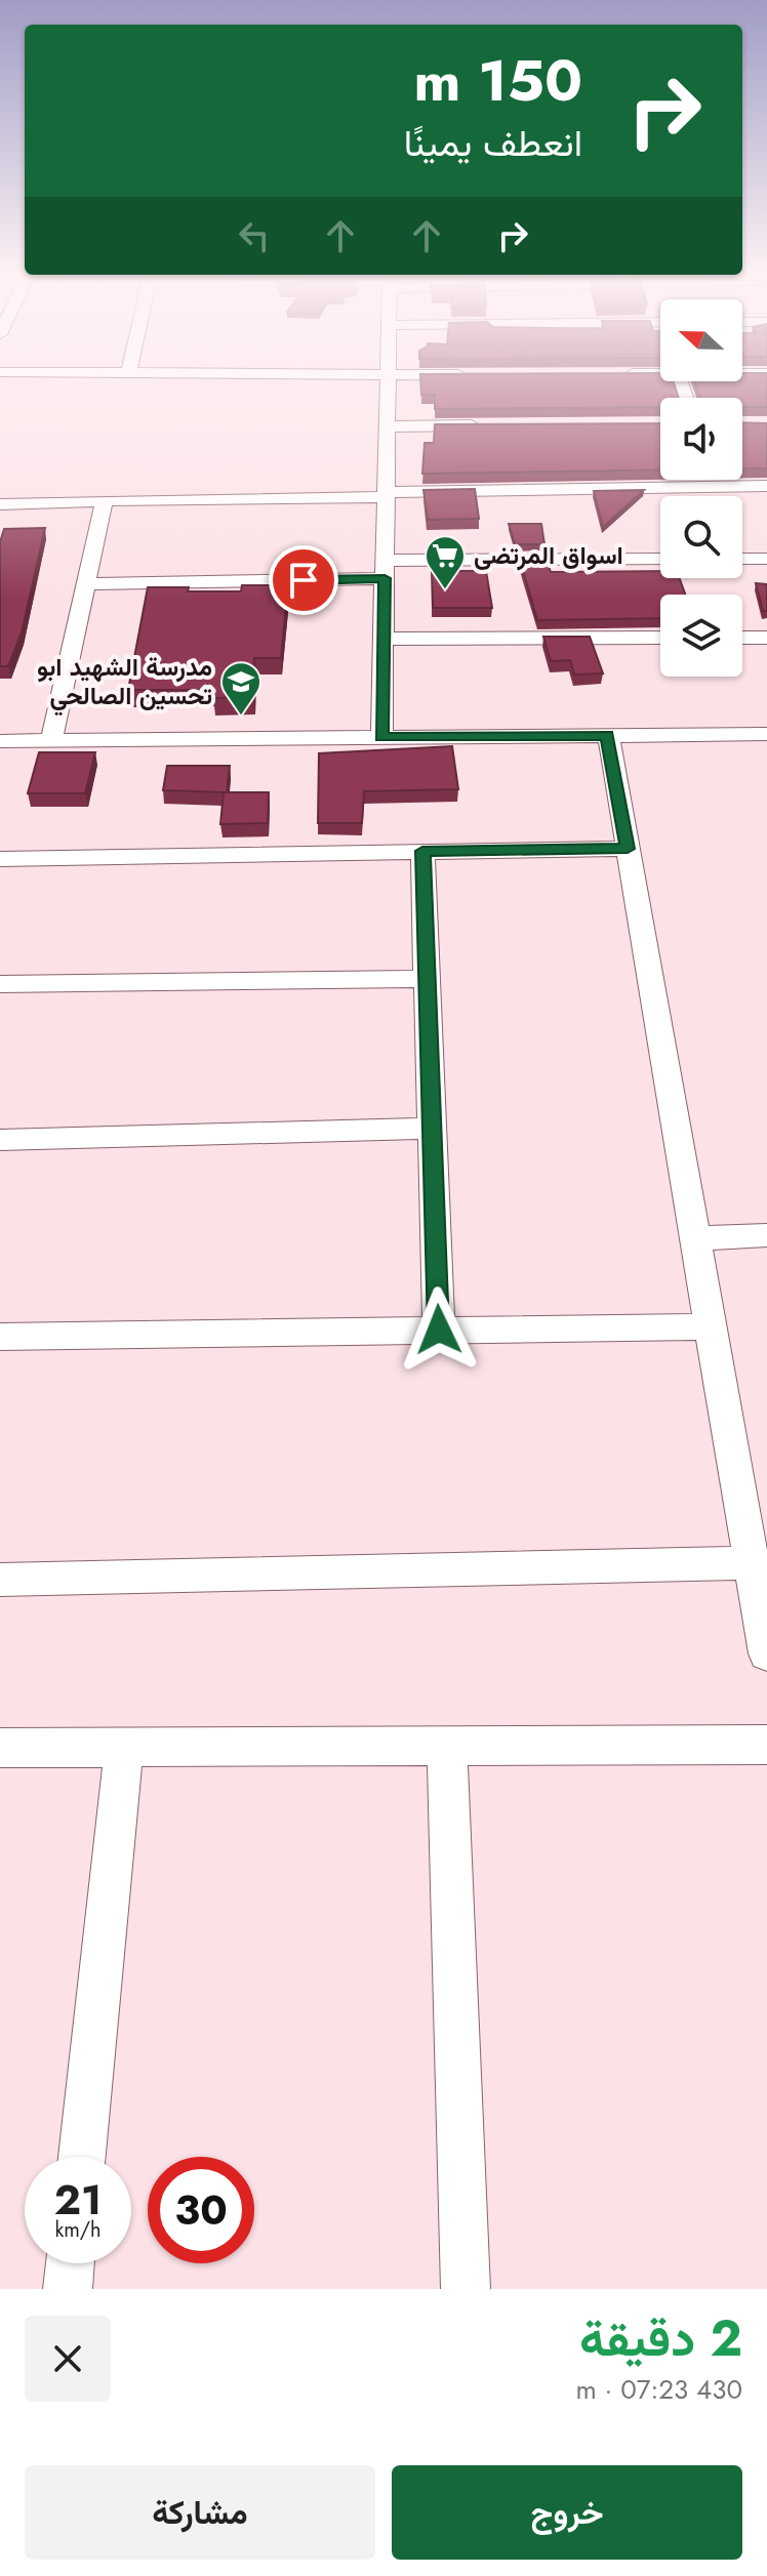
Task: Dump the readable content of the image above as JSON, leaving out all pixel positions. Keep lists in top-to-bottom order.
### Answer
{
  "places": {
    "supermarket": ["اسواق المرتضى"],
    "school or university": ["مدرسة الشهيد ابو تحسين الصالحي"]
  },
  "north": "left",
  "page": {
    "turn": ["150 m", "انعطف يمينًا"],
    "speed": "21 km/h",
    "limit": "30",
    "heading": ["2 دقيقة", "430 m · 07:23"],
    "buttons": ["خروج", "مشاركة"]
  }
}
